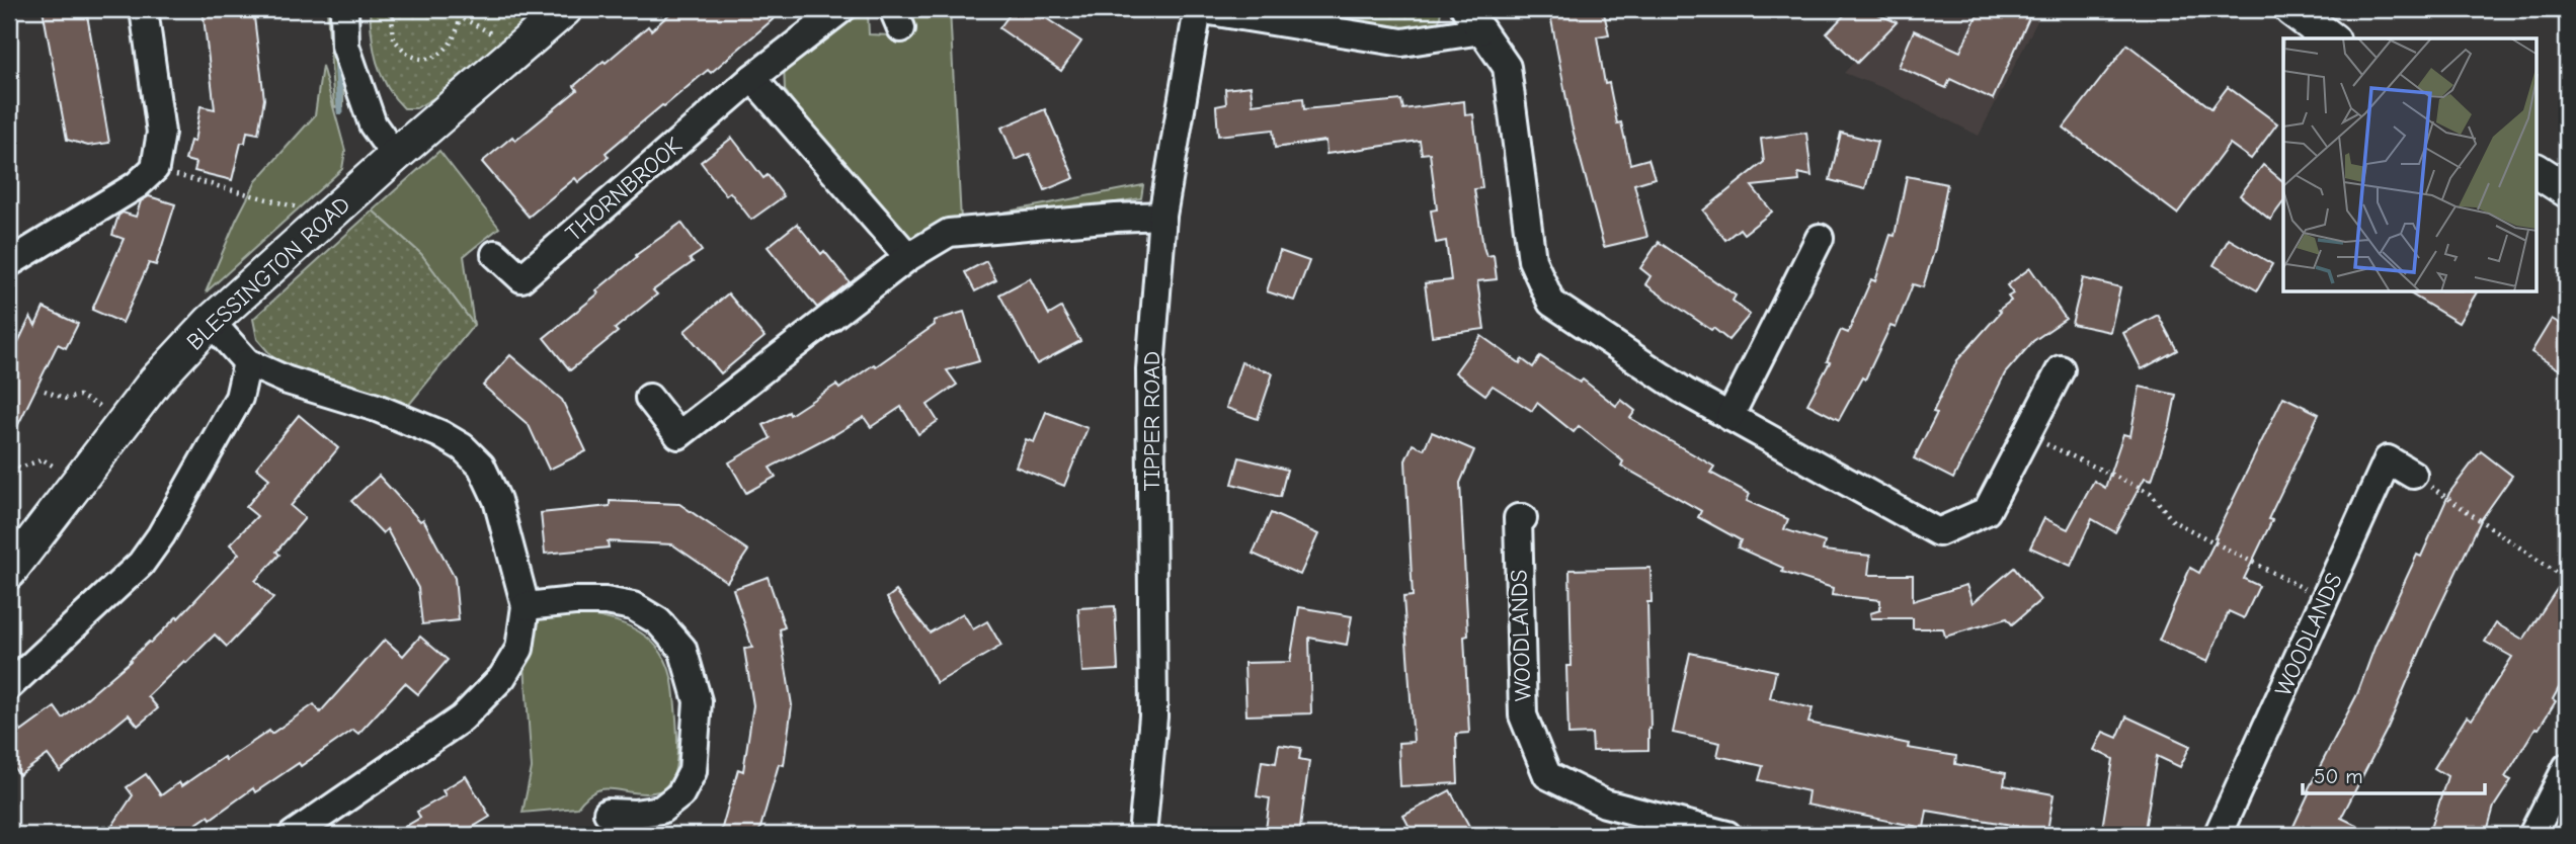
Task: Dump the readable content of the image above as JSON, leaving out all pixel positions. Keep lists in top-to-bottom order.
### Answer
{
  "streets": {
    "main road": ["BLESSINGTON ROAD"],
    "street": ["THORNBROOK", "TIPPER ROAD", "WOODLANDS"]
  },
  "scale_bar": "50 m"
}
